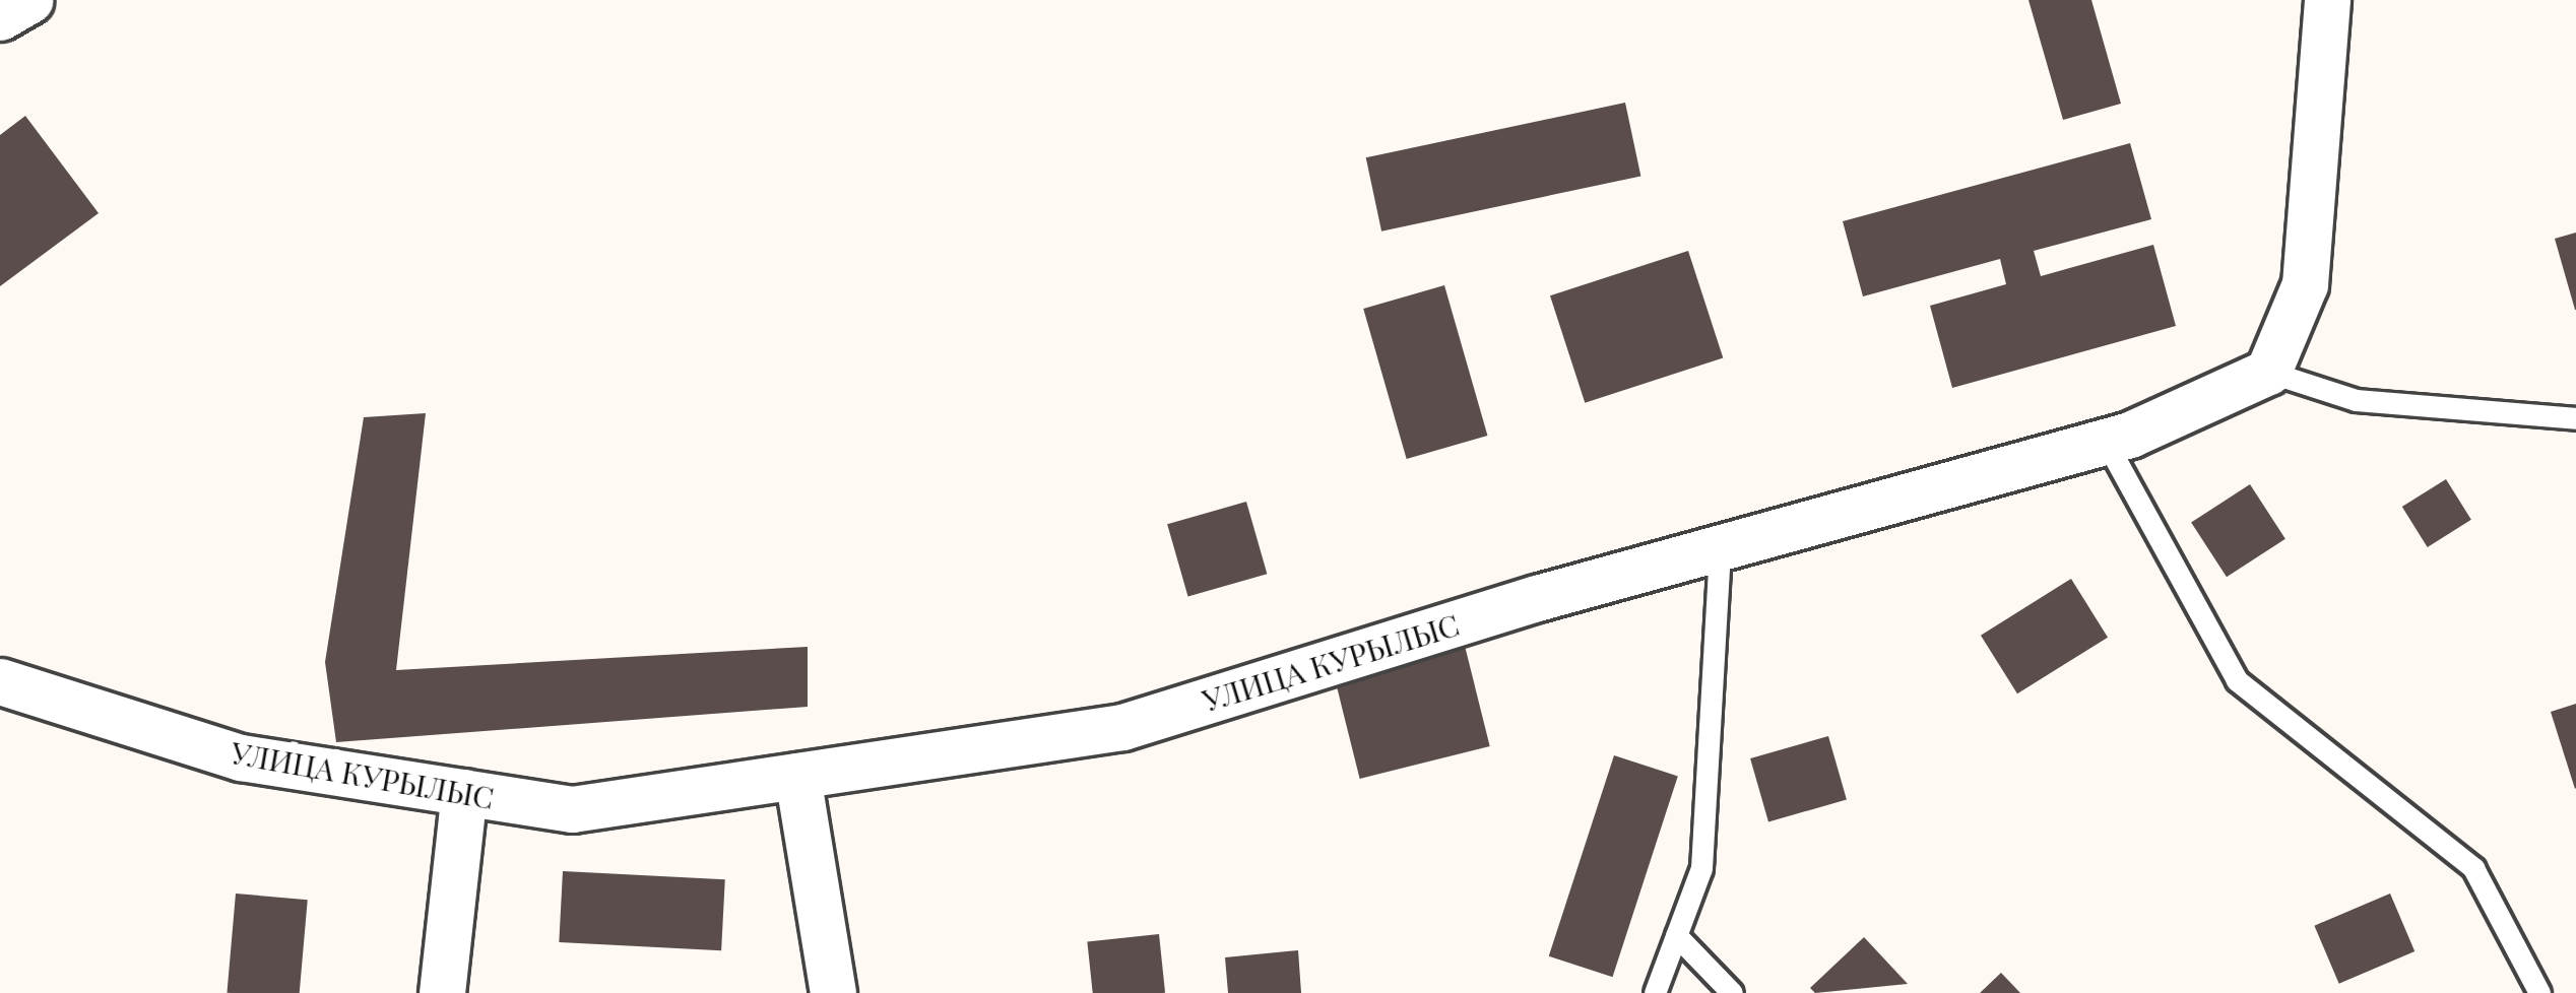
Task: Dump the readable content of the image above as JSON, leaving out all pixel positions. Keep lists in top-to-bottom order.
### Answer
{
  "streets": {
    "street": ["УЛИЦА КУРЫЛЫС"]
  }
}
